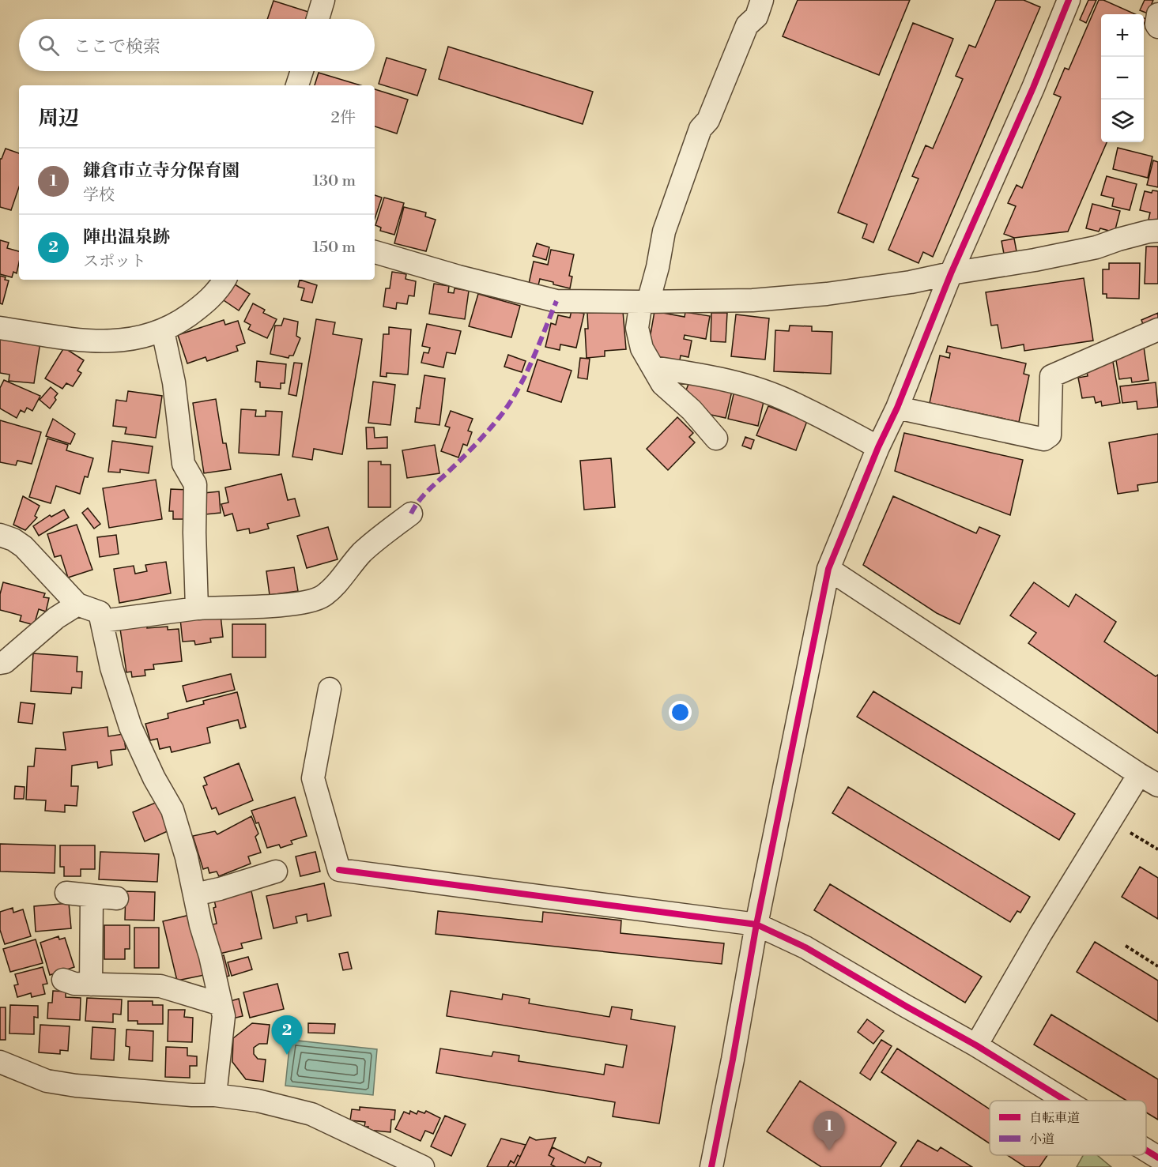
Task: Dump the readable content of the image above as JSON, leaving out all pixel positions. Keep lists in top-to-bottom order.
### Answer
{
  "legend": ["自転車道", "小道"],
  "page": {
    "map_buttons": ["+", "−"],
    "search": "ここで検索",
    "heading": ["周辺", "2件"],
    "list": [
      {
        "mark": "1",
        "name": "鎌倉市立寺分保育園",
        "note": "学校",
        "value": "130 m"
      },
      {
        "mark": "2",
        "name": "陣出温泉跡",
        "note": "スポット",
        "value": "150 m"
      }
    ],
    "pins": ["2", "1"]
  }
}
